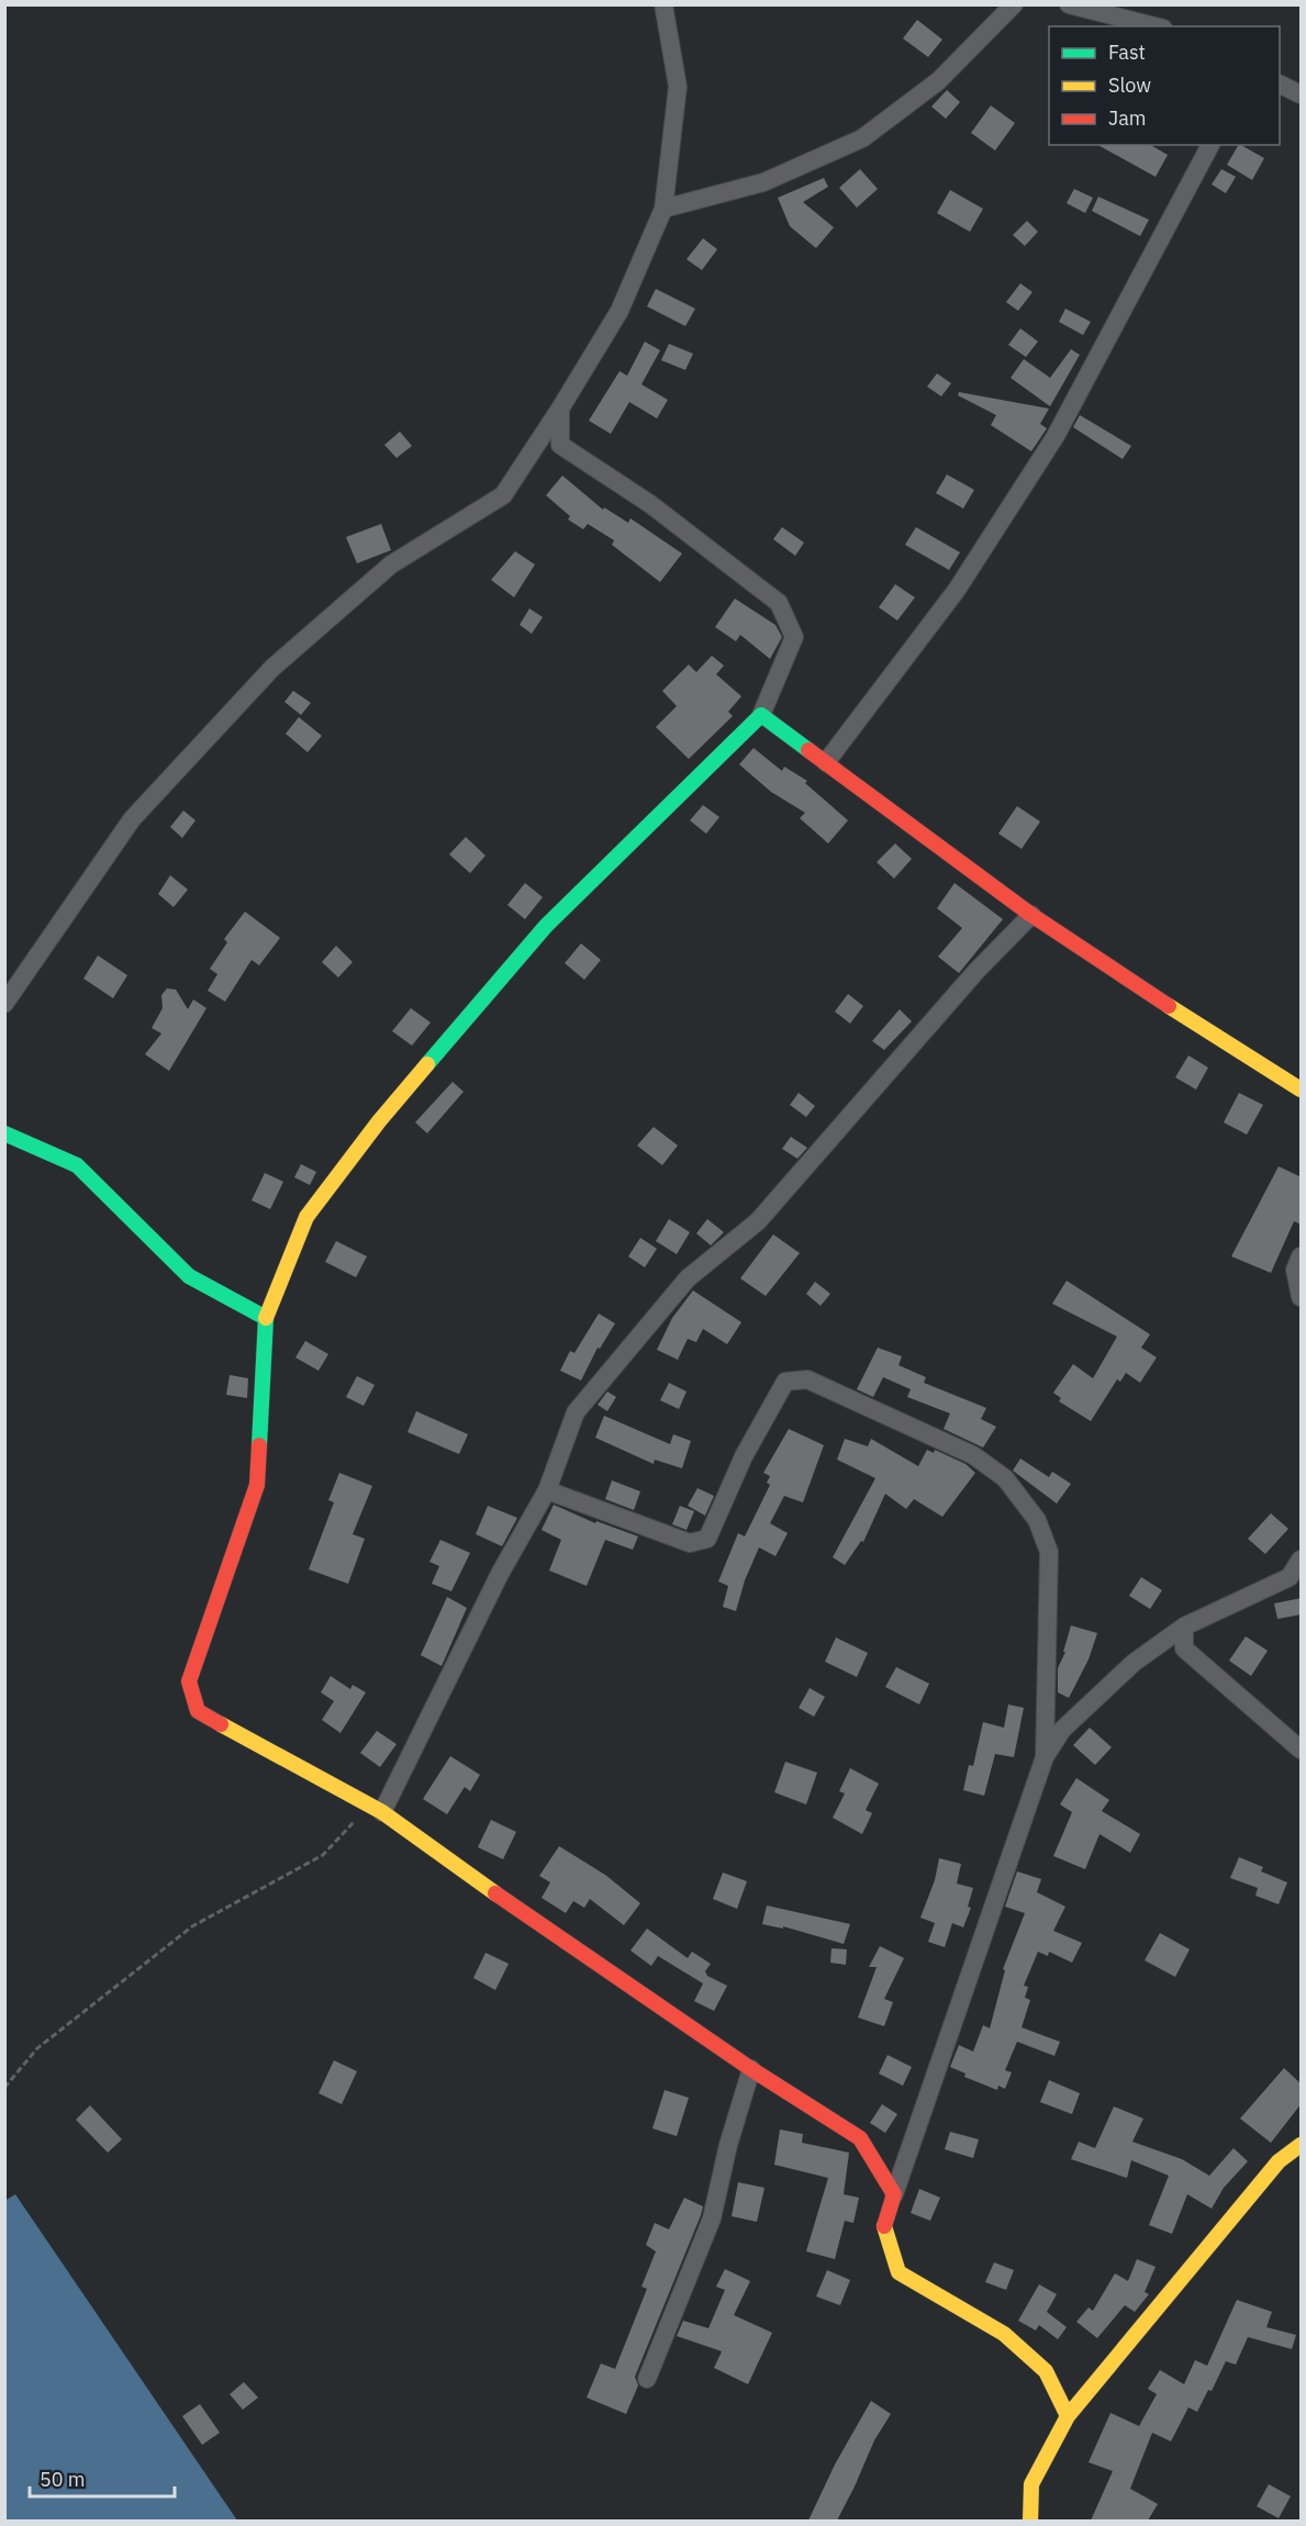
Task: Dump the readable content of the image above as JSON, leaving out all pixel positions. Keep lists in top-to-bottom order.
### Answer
{
  "legend": ["Fast", "Slow", "Jam"],
  "scale_bar": "50 m"
}
